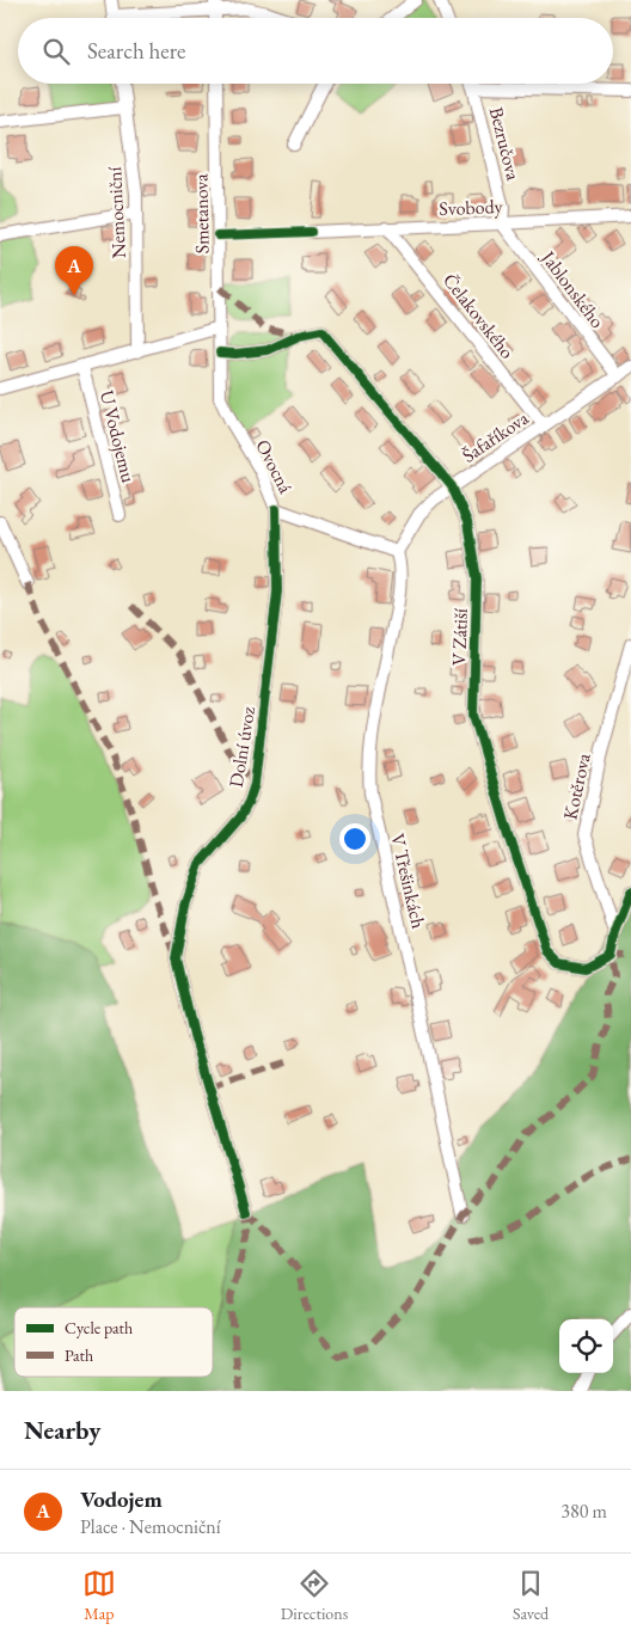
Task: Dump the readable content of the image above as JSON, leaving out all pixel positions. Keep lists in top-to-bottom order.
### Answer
{
  "streets": {
    "street": [
      "Bezručova",
      "Svobody",
      "Nemocniční",
      "Smetanova",
      "Jablonského",
      "Čelakovského",
      "U Vodojemu",
      "Šafaříkova",
      "Ovocná",
      "V Zátiší",
      "Dolní úvoz",
      "Kotěrova",
      "V Třešinkách"
    ]
  },
  "crossings": [
    ["Bezručova", "Svobody"],
    ["Bezručova", "Jablonského"],
    ["Svobody", "Jablonského"],
    ["Svobody", "Čelakovského"],
    ["Smetanova", "Ovocná"],
    ["Smetanova", "V Zátiší"],
    ["Jablonského", "Šafaříkova"],
    ["Čelakovského", "Šafaříkova"],
    ["Šafaříkova", "Ovocná"],
    ["Šafaříkova", "V Zátiší"],
    ["Šafaříkova", "V Třešinkách"],
    ["Ovocná", "V Zátiší"],
    ["Ovocná", "Dolní úvoz"],
    ["Ovocná", "V Třešinkách"],
    ["V Zátiší", "Kotěrova"]
  ],
  "legend": ["Cycle path", "Path"],
  "page": {
    "search": "Search here",
    "pins": "A",
    "heading": "Nearby",
    "list": [
      {
        "mark": "A",
        "name": "Vodojem",
        "note": "Place · Nemocniční",
        "value": "380 m"
      }
    ],
    "nav": ["Map", "Directions", "Saved"]
  }
}
